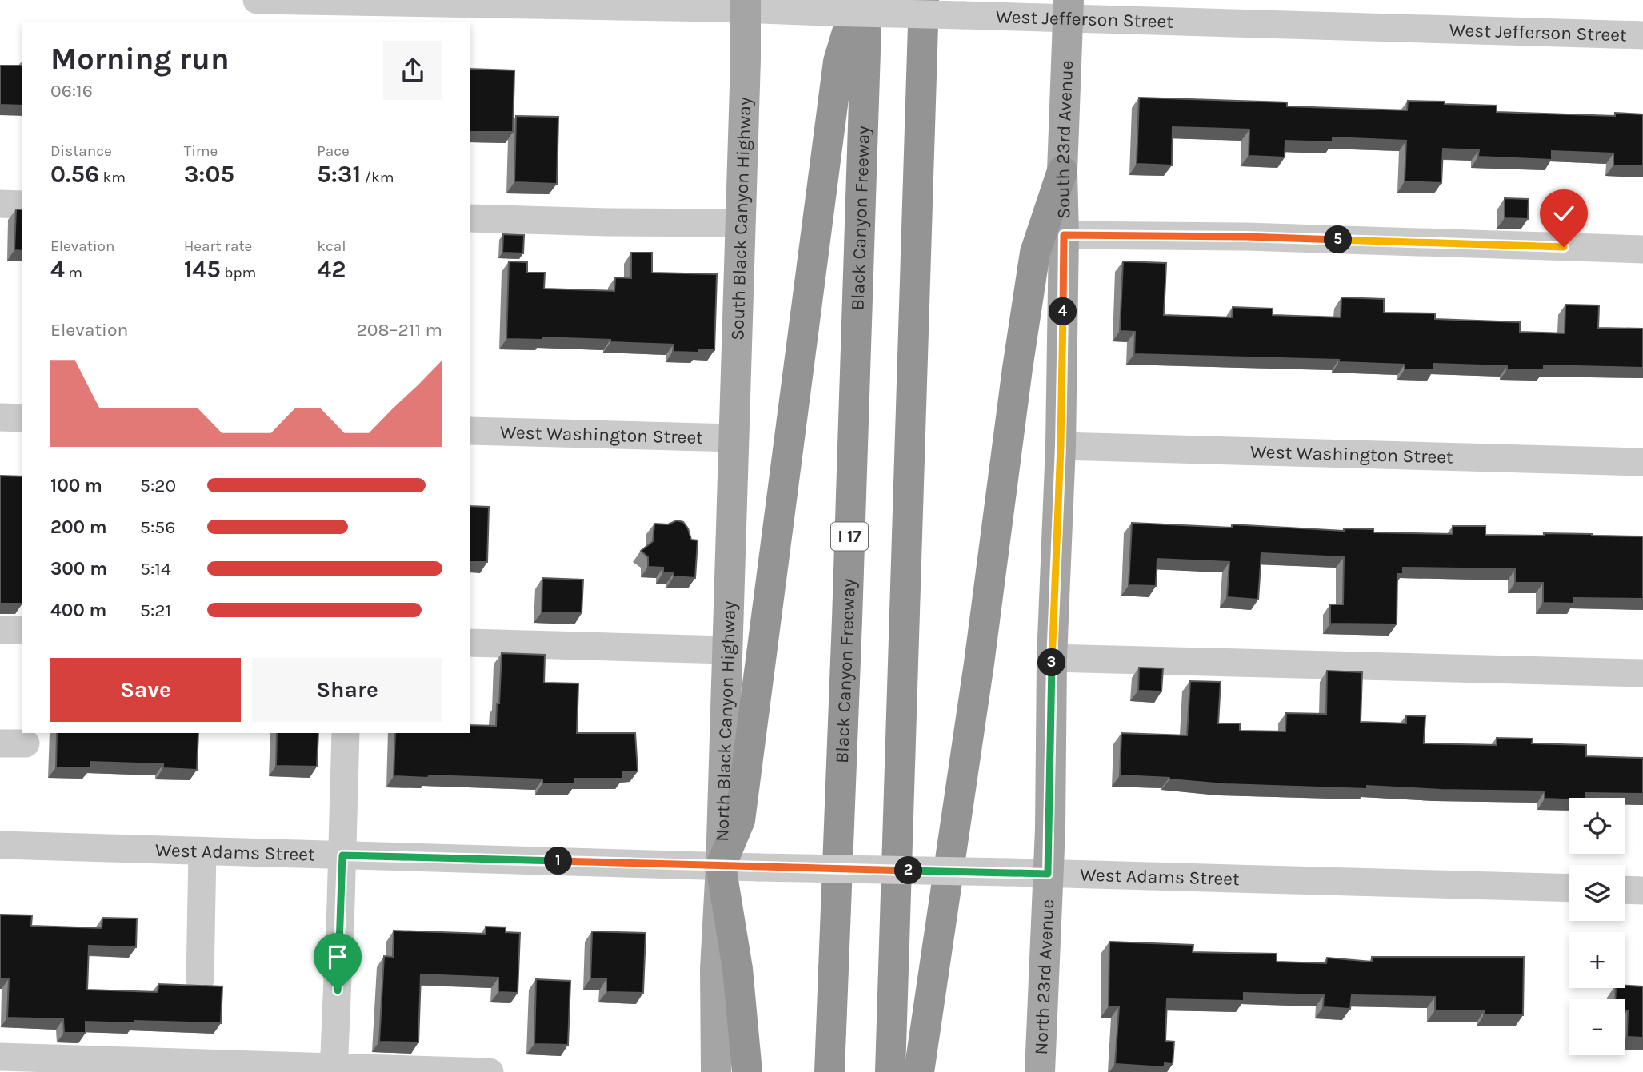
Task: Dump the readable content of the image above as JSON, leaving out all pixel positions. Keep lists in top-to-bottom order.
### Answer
{
  "streets": {
    "highway": ["Black Canyon Freeway", "I 17"],
    "main road": [
      "South 23rd Avenue",
      "South Black Canyon Highway",
      "North Black Canyon Highway",
      "North 23rd Avenue"
    ],
    "street": ["West Jefferson Street", "West Washington Street", "West Adams Street"]
  },
  "crossings": [
    ["West Jefferson Street", "South 23rd Avenue"],
    ["West Jefferson Street", "South Black Canyon Highway"],
    ["South 23rd Avenue", "West Washington Street"],
    ["South 23rd Avenue", "North 23rd Avenue"],
    ["South Black Canyon Highway", "West Washington Street"],
    ["South Black Canyon Highway", "North Black Canyon Highway"],
    ["West Washington Street", "North Black Canyon Highway"],
    ["West Washington Street", "North 23rd Avenue"],
    ["North Black Canyon Highway", "West Adams Street"],
    ["West Adams Street", "North 23rd Avenue"]
  ],
  "page": {
    "heading": ["Morning run", "06:16"],
    "stats": [
      ["Distance", "0.56 km"],
      ["Time", "3:05"],
      ["Pace", "5:31 /km"],
      ["Elevation", "4 m"],
      ["Heart rate", "145 bpm"],
      ["kcal", "42"]
    ],
    "pins": [
      "5",
      "4",
      "3",
      "1",
      "2"
    ],
    "chart": ["Elevation", "208–211 m"],
    "list": [
      {
        "name": "100 m",
        "note": "5:20"
      },
      {
        "name": "200 m",
        "note": "5:56"
      },
      {
        "name": "300 m",
        "note": "5:14"
      },
      {
        "name": "400 m",
        "note": "5:21"
      }
    ],
    "buttons": ["Save", "Share"],
    "map_buttons": ["+", "−"]
  }
}
